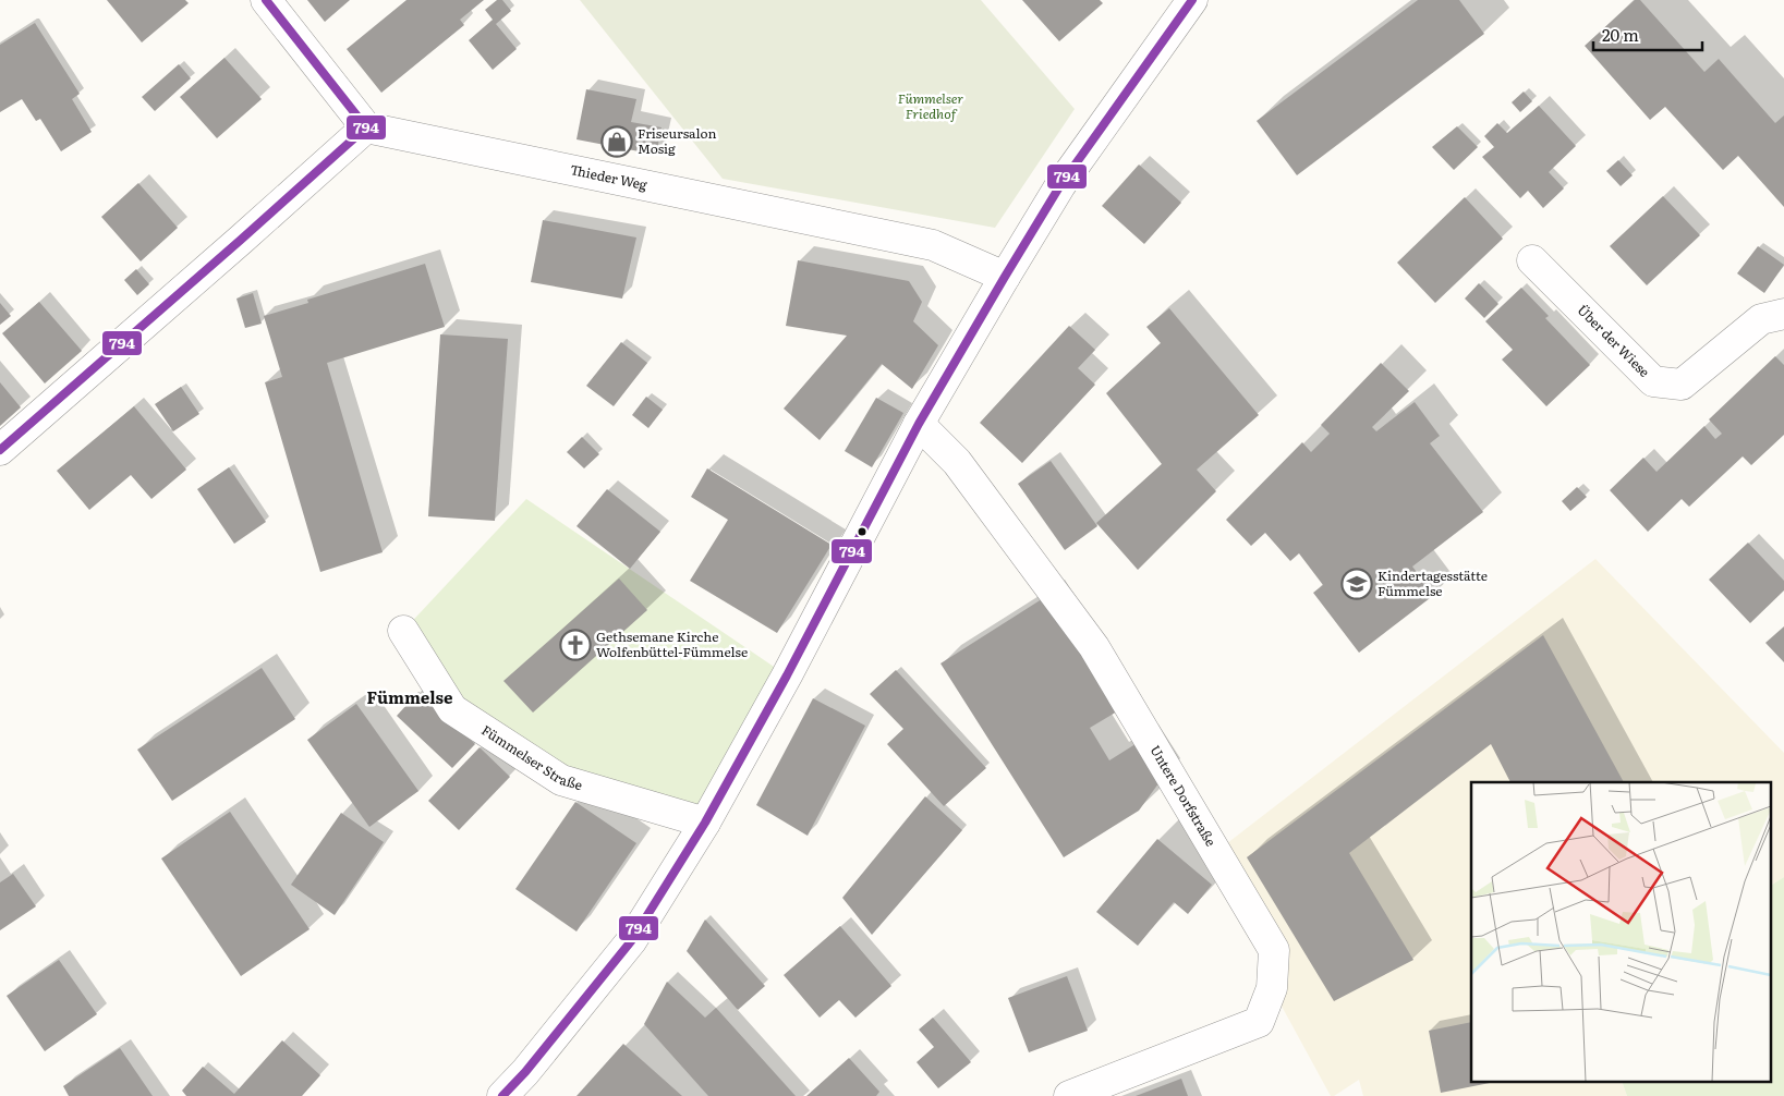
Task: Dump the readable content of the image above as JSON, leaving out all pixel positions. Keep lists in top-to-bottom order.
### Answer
{
  "streets": {
    "street": [
      "Thieder Weg",
      "Über der Wiese",
      "Fümmelser Straße",
      "Untere Dorfstraße"
    ]
  },
  "districts": ["Fümmelse"],
  "parks": ["Fümmelser Friedhof"],
  "places": {
    "shop": ["Friseursalon Mosig"],
    "school or university": ["Kindertagesstätte Fümmelse"],
    "church": ["Gethsemane Kirche Wolfenbüttel-Fümmelse"]
  },
  "lines": ["transit line 794"],
  "scale_bar": "20 m"
}
